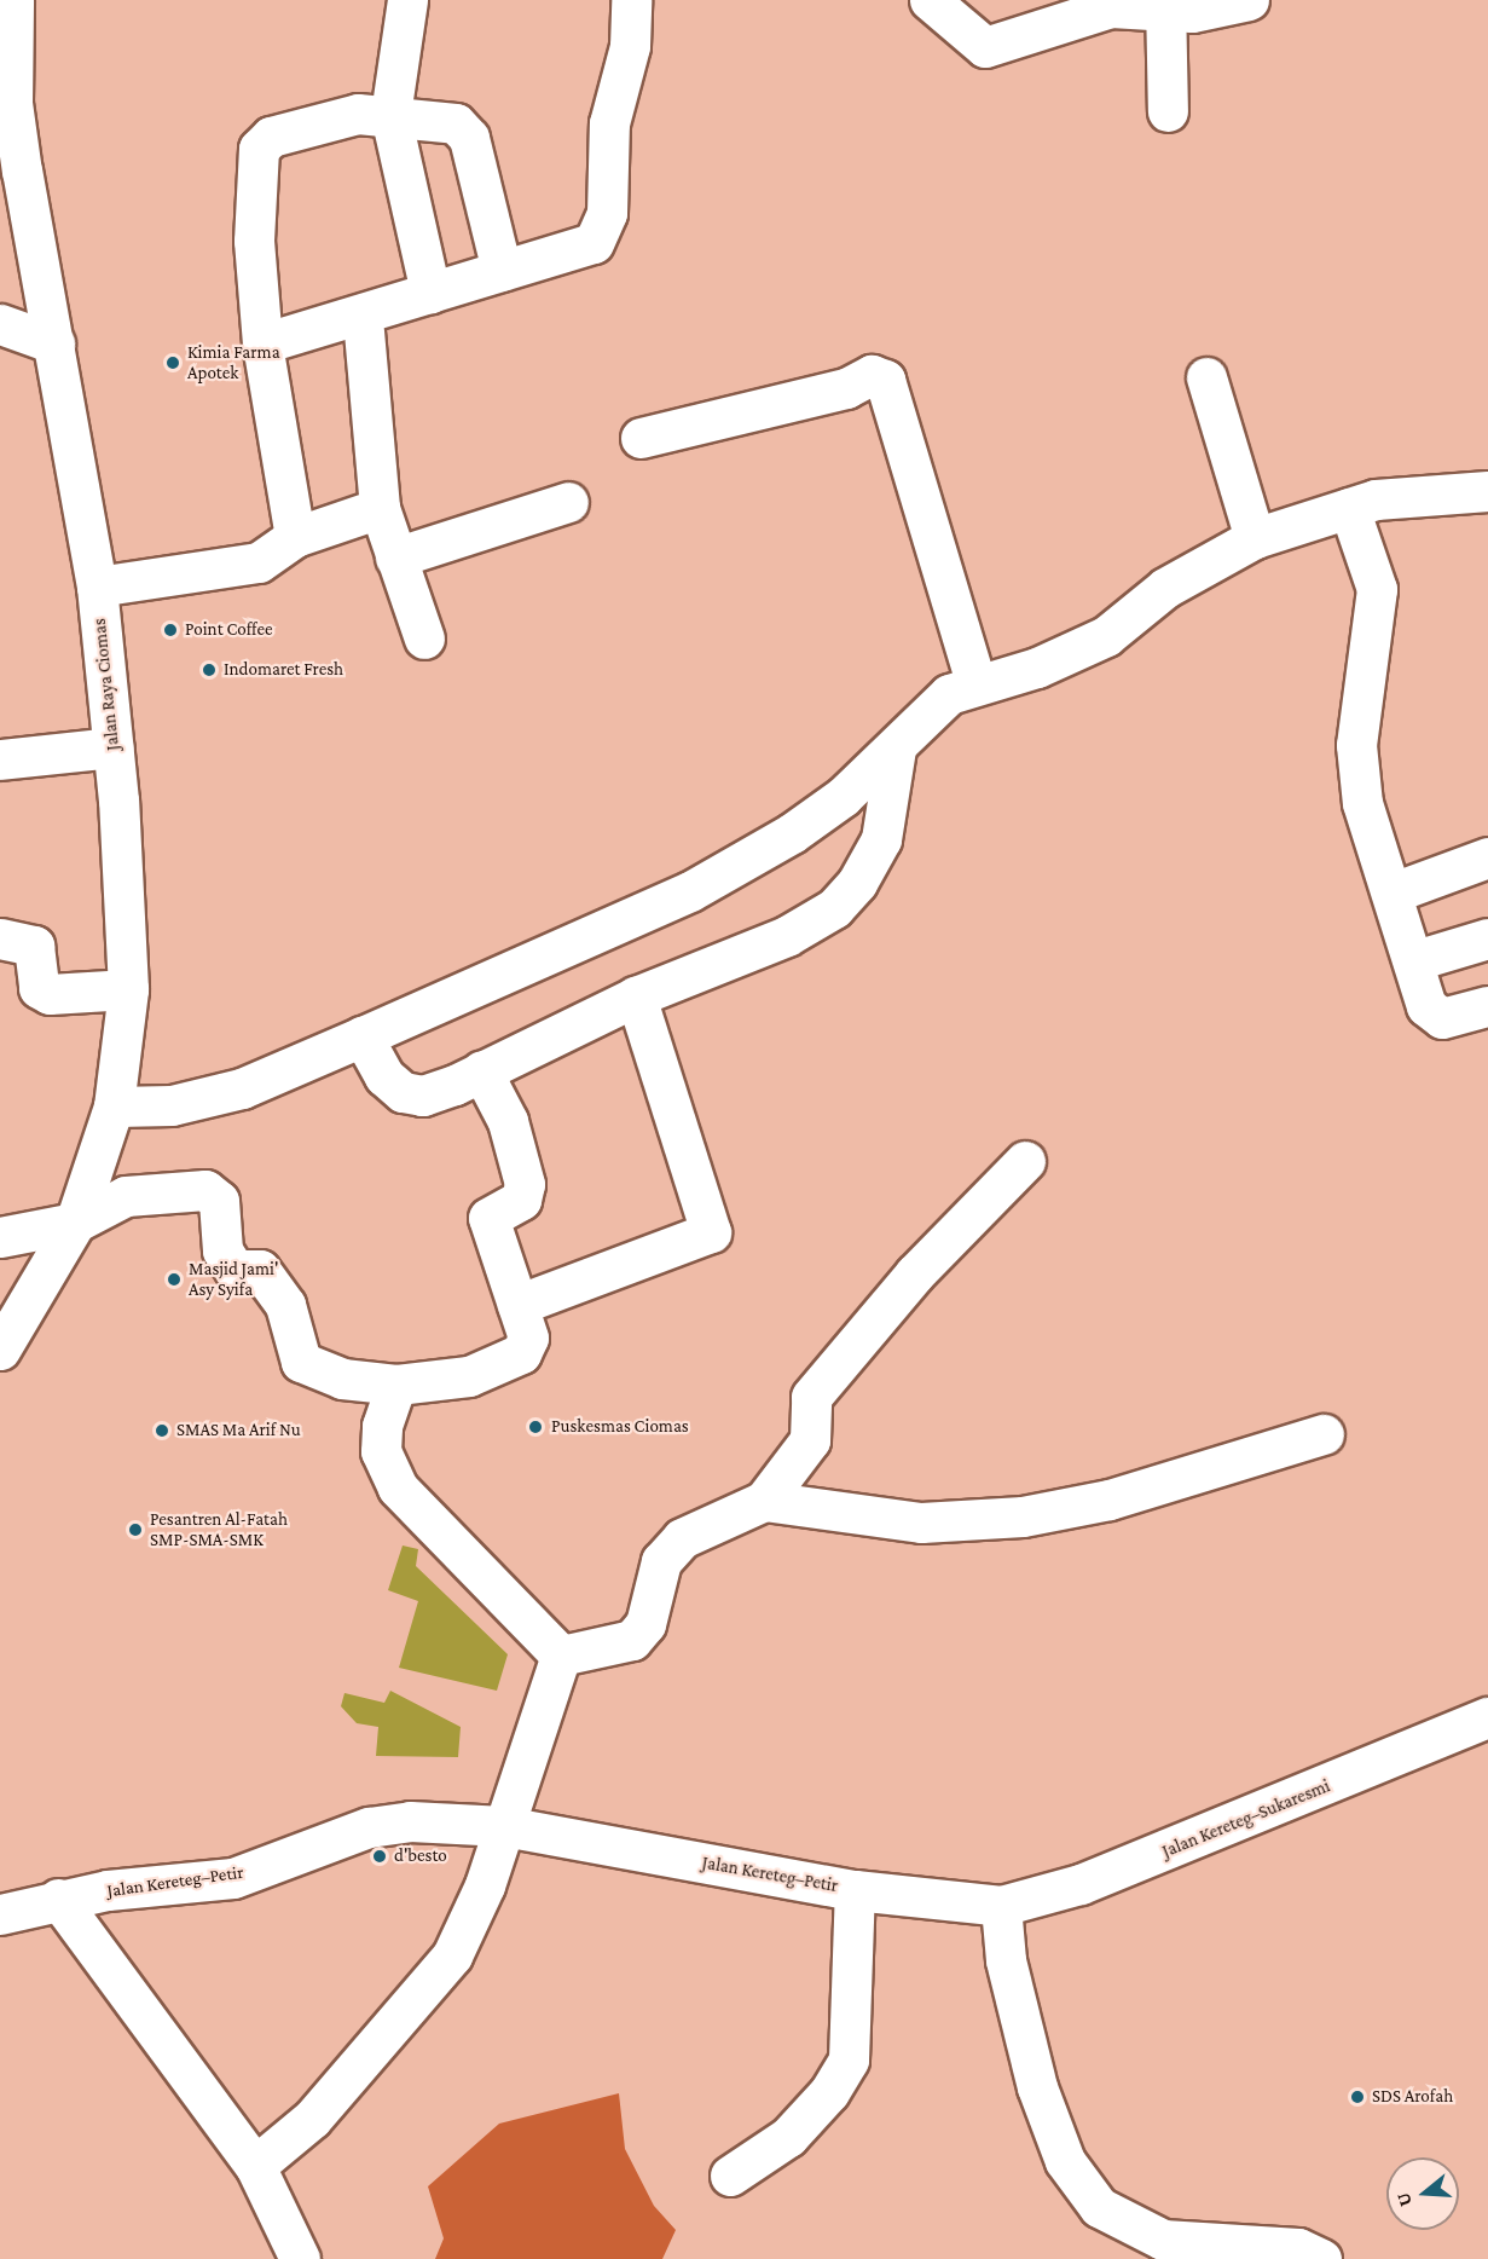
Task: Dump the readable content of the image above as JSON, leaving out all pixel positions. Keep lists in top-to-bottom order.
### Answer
{
  "streets": {
    "street": ["Jalan Raya Ciomas", "Jalan Kereteg–Sukaresmi", "Jalan Kereteg–Petir"]
  },
  "crossings": [
    ["Jalan Kereteg–Sukaresmi", "Jalan Kereteg–Petir"]
  ],
  "places": [
    "Kimia Farma Apotek",
    "Point Coffee",
    "Indomaret Fresh",
    "Masjid Jami' Asy Syifa",
    "Puskesmas Ciomas",
    "SMAS Ma Arif Nu",
    "Pesantren Al-Fatah SMP-SMA-SMK",
    "d'besto",
    "SDS Arofah"
  ],
  "north": "left"
}
